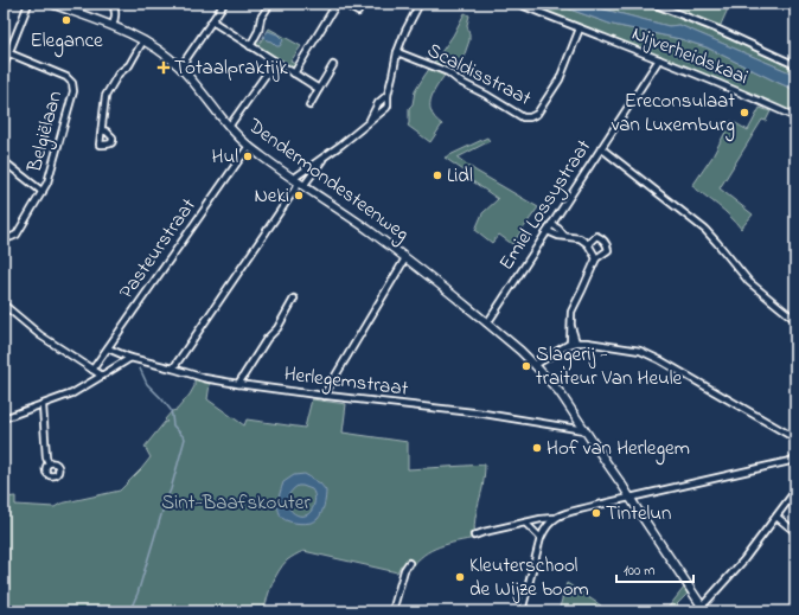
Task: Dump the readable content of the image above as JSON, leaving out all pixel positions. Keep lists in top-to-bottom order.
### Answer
{
  "streets": {
    "main road": ["Dendermondesteenweg"],
    "street": [
      "Nijverheidskaai",
      "Scaldisstraat",
      "Belgiëlaan",
      "Emiel Lossystraat",
      "Pasteurstraat",
      "Herlegemstraat"
    ]
  },
  "crossings": [
    ["Nijverheidskaai", "Scaldisstraat"],
    ["Nijverheidskaai", "Emiel Lossystraat"],
    ["Dendermondesteenweg", "Emiel Lossystraat"],
    ["Dendermondesteenweg", "Pasteurstraat"],
    ["Dendermondesteenweg", "Herlegemstraat"],
    ["Pasteurstraat", "Herlegemstraat"]
  ],
  "parks": ["Sint-Baafskouter"],
  "places": {
    "other": [
      "Elegance",
      "Ereconsulaat van Luxemburg",
      "Hul",
      "Lidl",
      "Neki",
      "Slagerij - traiteur Van Heule",
      "Hof van Herlegem",
      "Tintelun",
      "Kleuterschool de Wijze boom"
    ],
    "health": ["Totaalpraktijk"]
  },
  "scale_bar": "100 m"
}
